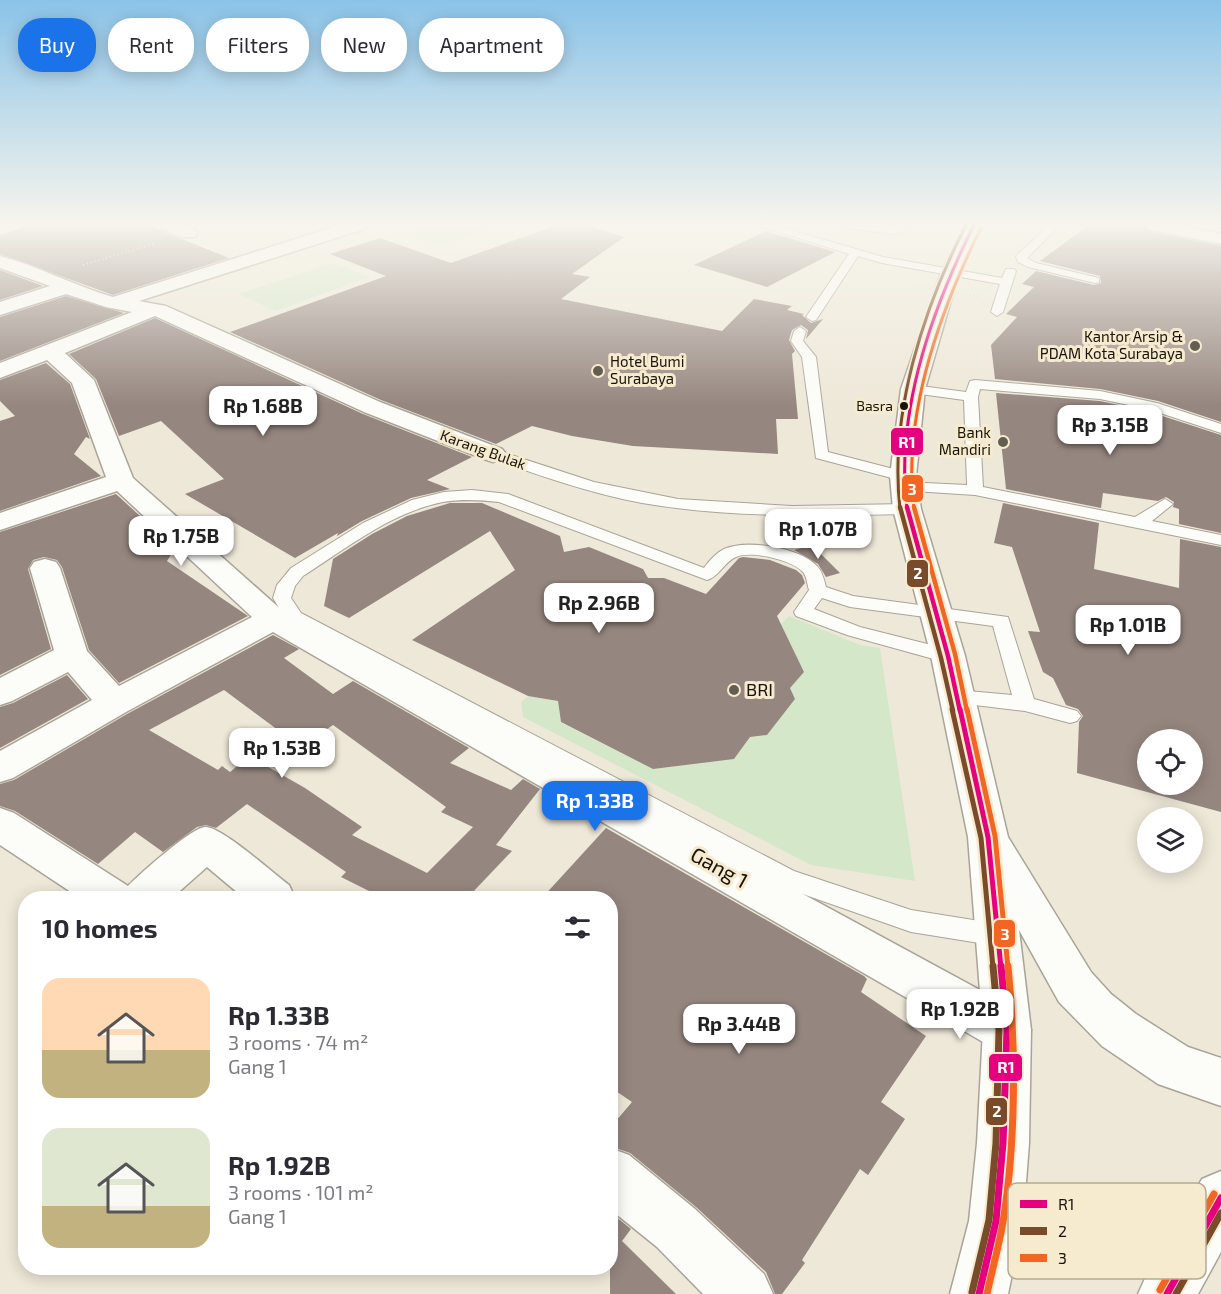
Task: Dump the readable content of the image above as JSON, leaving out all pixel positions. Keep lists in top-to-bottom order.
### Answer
{
  "streets": {
    "street": ["Karang Bulak", "Gang 1"]
  },
  "places": [
    "Kantor Arsip & PDAM Kota Surabaya",
    "Hotel Bumi Surabaya",
    "Basra",
    "Bank Mandiri",
    "BRI"
  ],
  "lines": ["transit line R1", "transit line 2", "transit line 3"],
  "legend": ["R1", "2", "3"],
  "page": {
    "chip": [
      "Buy",
      "Rent",
      "Filters",
      "New",
      "Apartment"
    ],
    "price": [
      "Rp 1.68B",
      "Rp 3.15B",
      "Rp 1.07B",
      "Rp 1.75B",
      "Rp 2.96B",
      "Rp 1.01B",
      "Rp 1.53B",
      "Rp 1.33B",
      "Rp 1.92B",
      "Rp 3.44B"
    ],
    "heading": "10 homes",
    "list": [
      {
        "name": "Rp 1.33B",
        "note": "3 rooms · 74 m² · Gang 1"
      },
      {
        "name": "Rp 1.92B",
        "note": "3 rooms · 101 m² · Gang 1"
      }
    ]
  }
}
